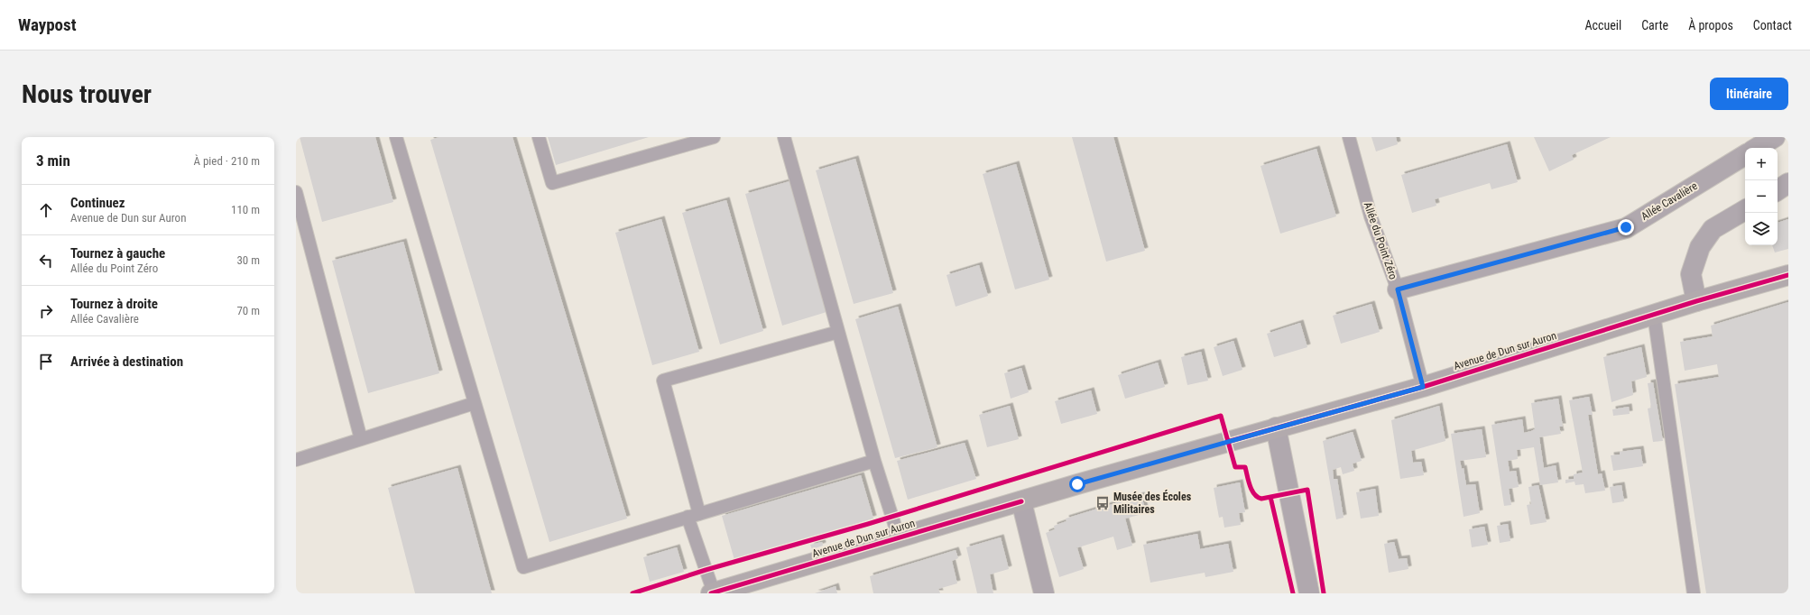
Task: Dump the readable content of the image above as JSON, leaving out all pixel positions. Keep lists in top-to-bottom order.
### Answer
{
  "streets": {
    "main road": ["Avenue de Dun sur Auron"],
    "street": ["Allée Cavalière"],
    "lane": ["Allée du Point Zéro"]
  },
  "crossings": [
    ["Allée Cavalière", "Allée du Point Zéro"],
    ["Allée du Point Zéro", "Avenue de Dun sur Auron"]
  ],
  "places": {
    "bus stop": ["Musée des Écoles Militaires"]
  },
  "page": {
    "header": "Waypost",
    "nav": [
      "Accueil",
      "Carte",
      "À propos",
      "Contact"
    ],
    "buttons": "Itinéraire",
    "title": "Nous trouver",
    "heading": ["3 min", "À pied · 210 m"],
    "map_buttons": ["+", "−"],
    "list": [
      ["Continuez", "Avenue de Dun sur Auron", "110 m"],
      ["Tournez à gauche", "Allée du Point Zéro", "30 m"],
      ["Tournez à droite", "Allée Cavalière", "70 m"],
      "Arrivée à destination"
    ]
  }
}
